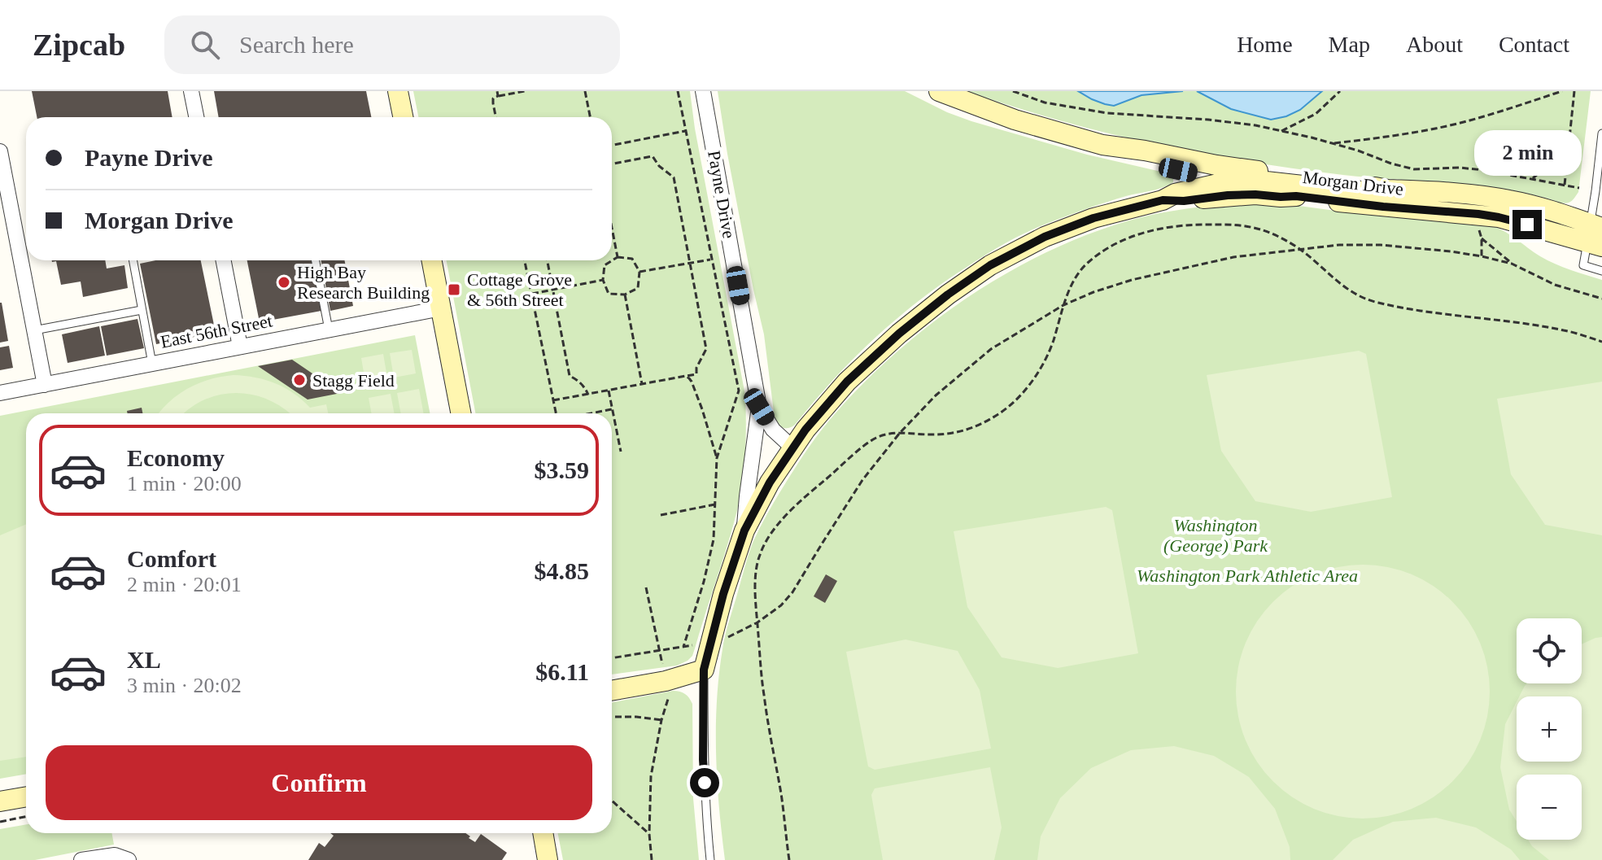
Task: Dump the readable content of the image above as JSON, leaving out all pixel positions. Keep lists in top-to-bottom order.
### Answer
{
  "streets": {
    "street": ["Morgan Drive", "Payne Drive", "East 56th Street"]
  },
  "parks": ["Washington (George) Park", "Washington Park Athletic Area"],
  "places": {
    "other": ["High Bay Research Building", "Stagg Field"],
    "transit": ["Cottage Grove & 56th Street"]
  },
  "page": {
    "header": "Zipcab",
    "search": "Search here",
    "nav": [
      "Home",
      "Map",
      "About",
      "Contact"
    ],
    "banner": ["Payne Drive", "Morgan Drive"],
    "bubble": "2 min",
    "list": [
      {
        "name": "Economy",
        "note": "1 min · 20:00",
        "value": "$3.59"
      },
      {
        "name": "Comfort",
        "note": "2 min · 20:01",
        "value": "$4.85"
      },
      {
        "name": "XL",
        "note": "3 min · 20:02",
        "value": "$6.11"
      }
    ],
    "map_buttons": ["+", "−"],
    "buttons": "Confirm"
  }
}
